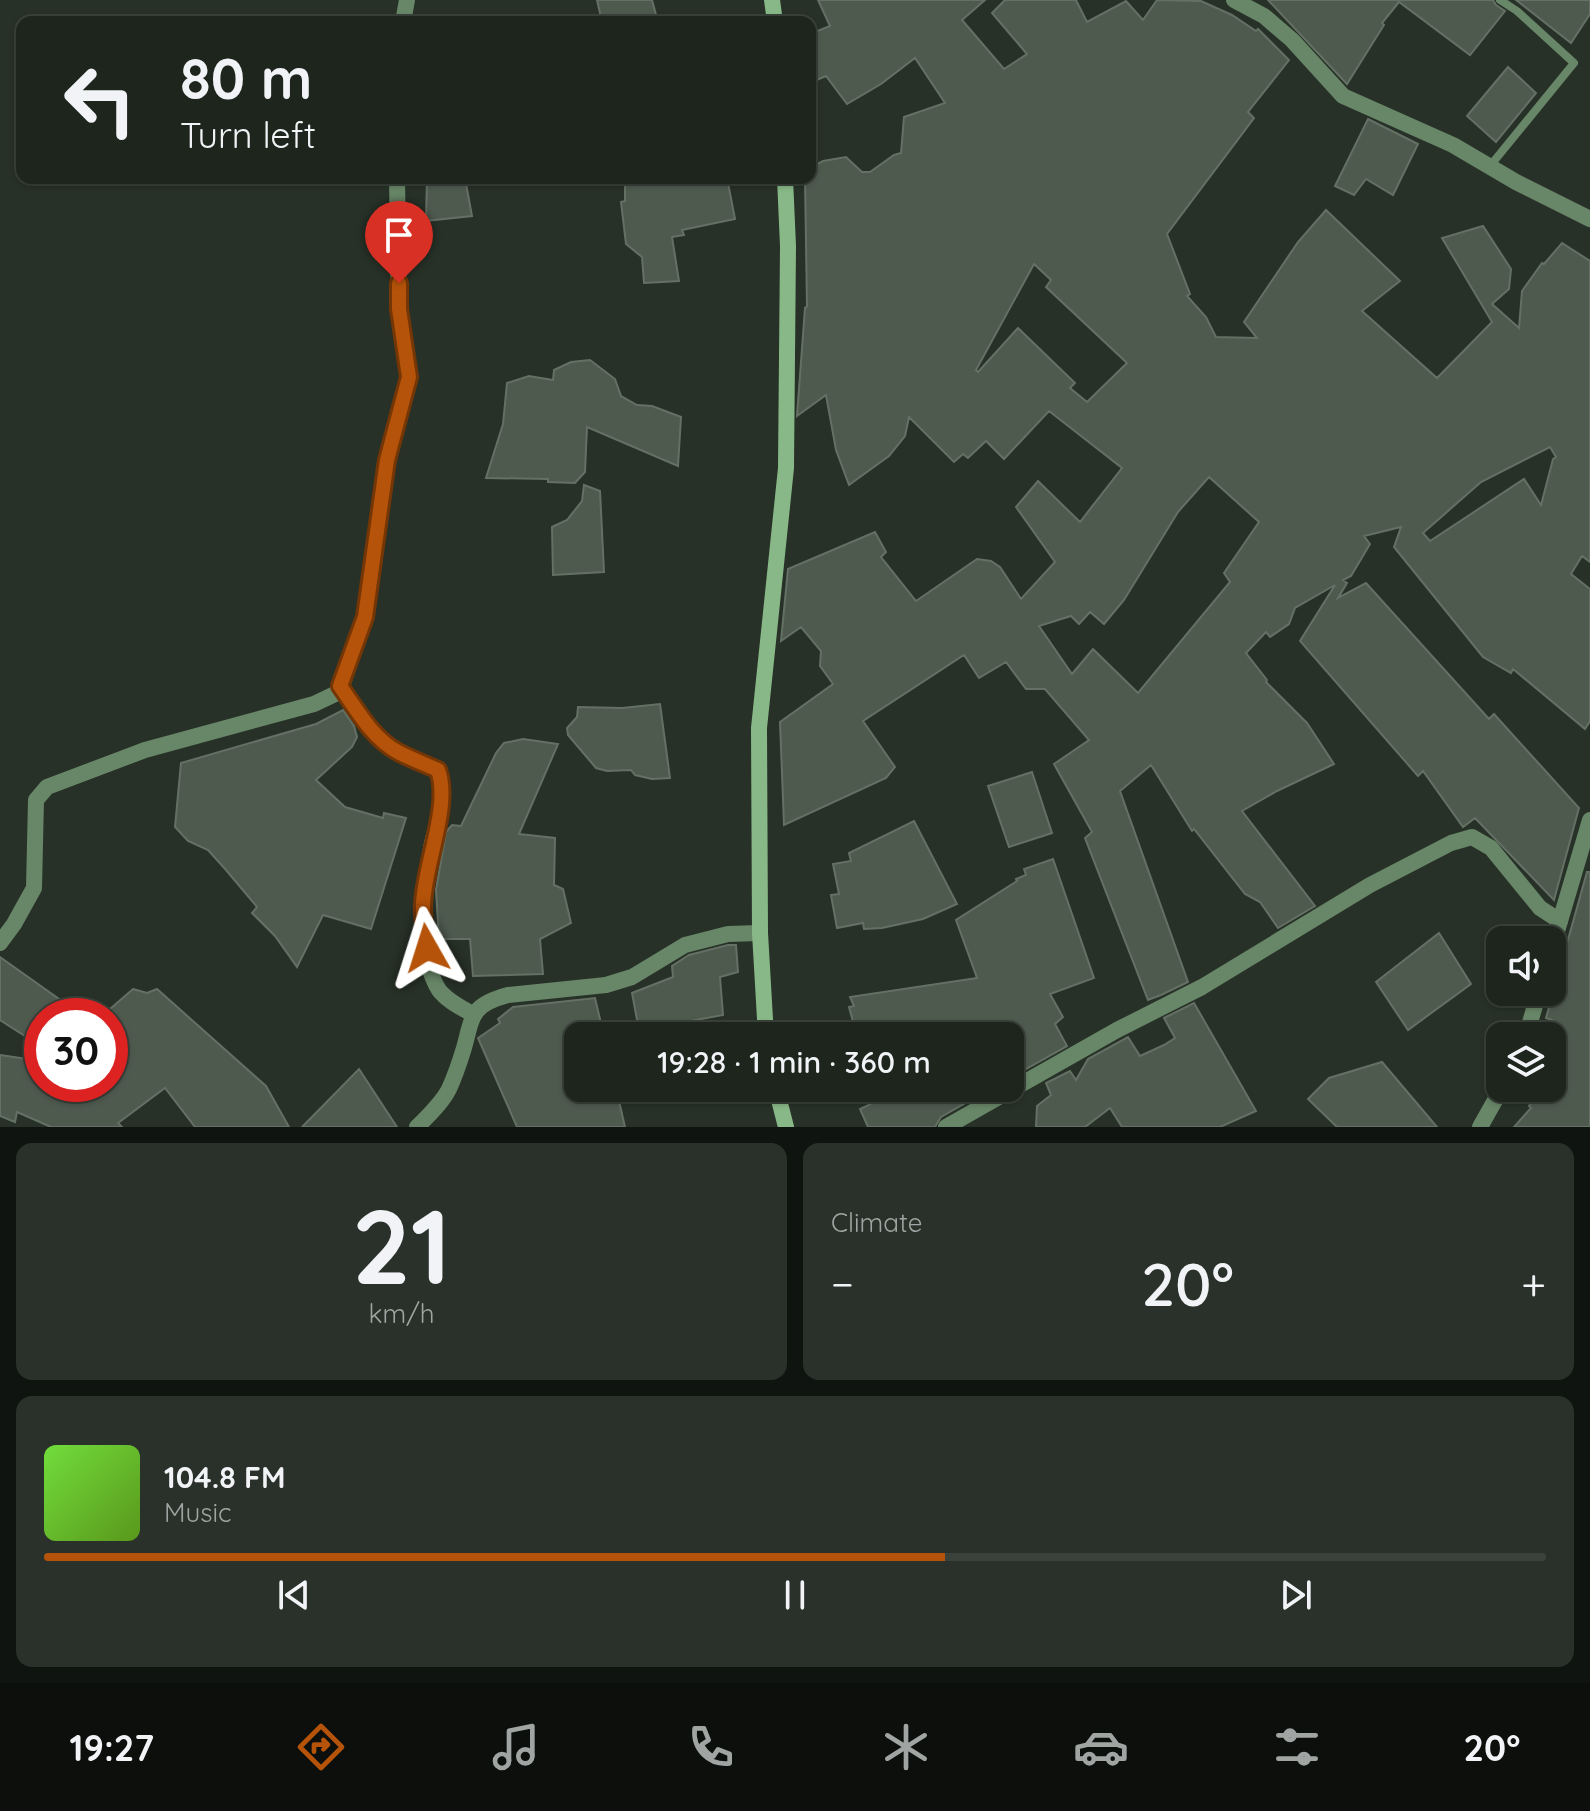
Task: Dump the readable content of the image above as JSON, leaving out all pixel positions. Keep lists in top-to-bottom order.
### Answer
{
  "page": {
    "turn": ["80 m", "Turn left"],
    "limit": "30",
    "trip": "19:28 · 1 min · 360 m",
    "tile": [
      ["21", "km/h"],
      "Climate"
    ],
    "heat": ["−", "20°", "+"],
    "song": ["104.8 FM", "Music"],
    "tabs": ["19:27", "20°"]
  }
}
